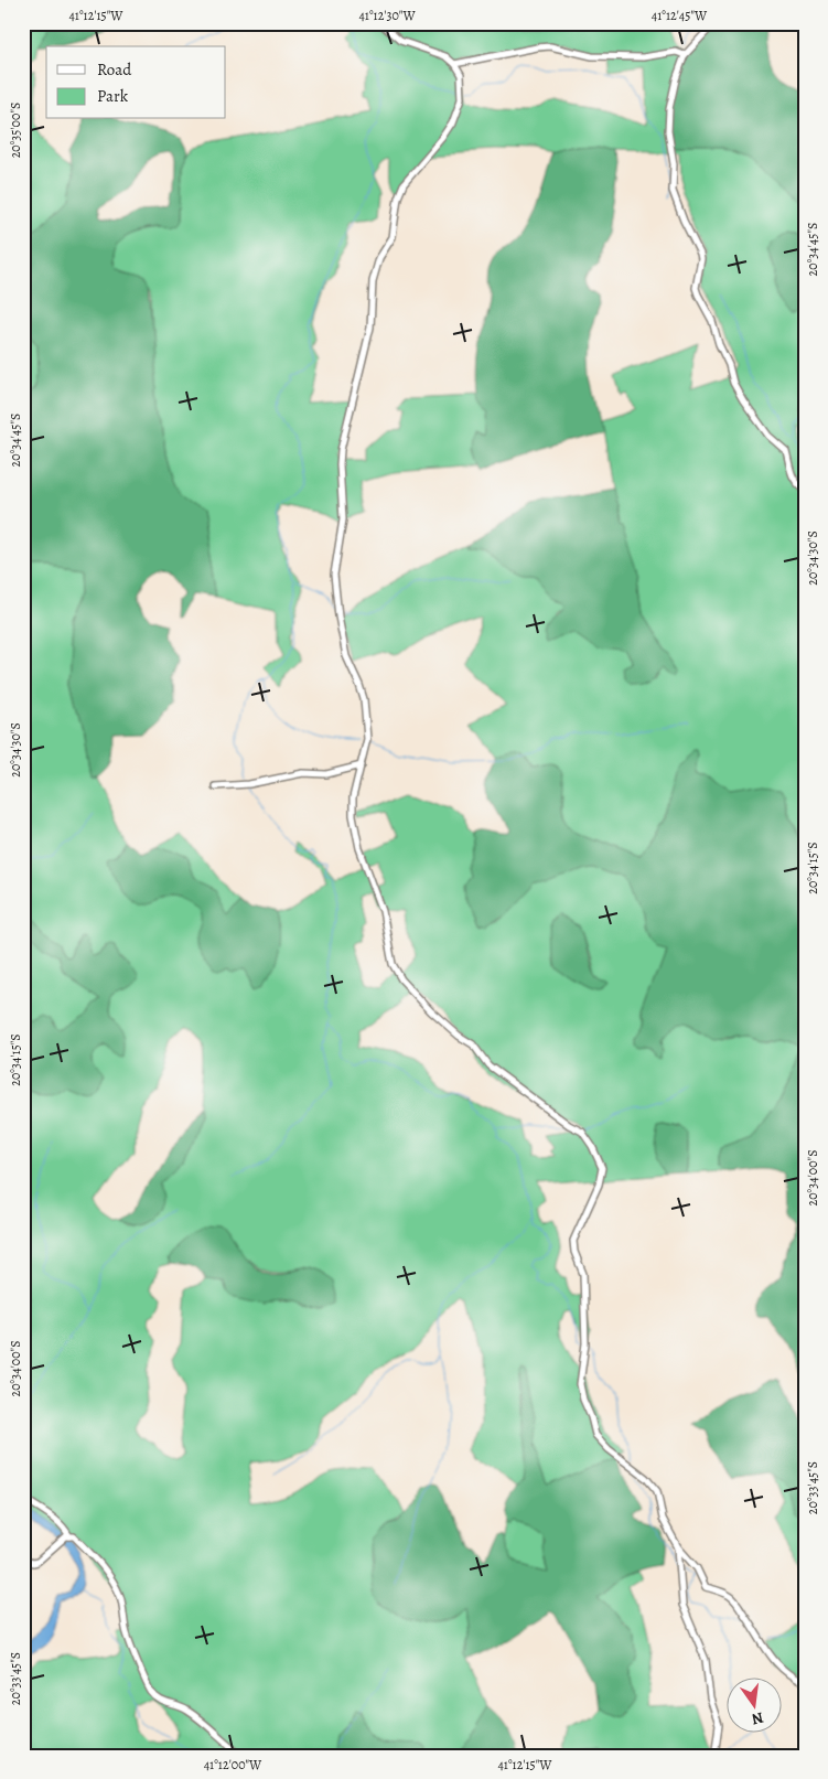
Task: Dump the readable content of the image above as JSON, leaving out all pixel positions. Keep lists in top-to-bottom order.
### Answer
{
  "legend": ["Road", "Park"],
  "north": "bottom",
  "coordinates": [
    "41°12'15\"W",
    "41°12'30\"W",
    "41°12'45\"W",
    "20°35'00\"S",
    "20°34'45\"S",
    "20°34'30\"S",
    "20°34'15\"S",
    "20°34'00\"S",
    "20°33'45\"S",
    "41°12'00\"W"
  ]
}
